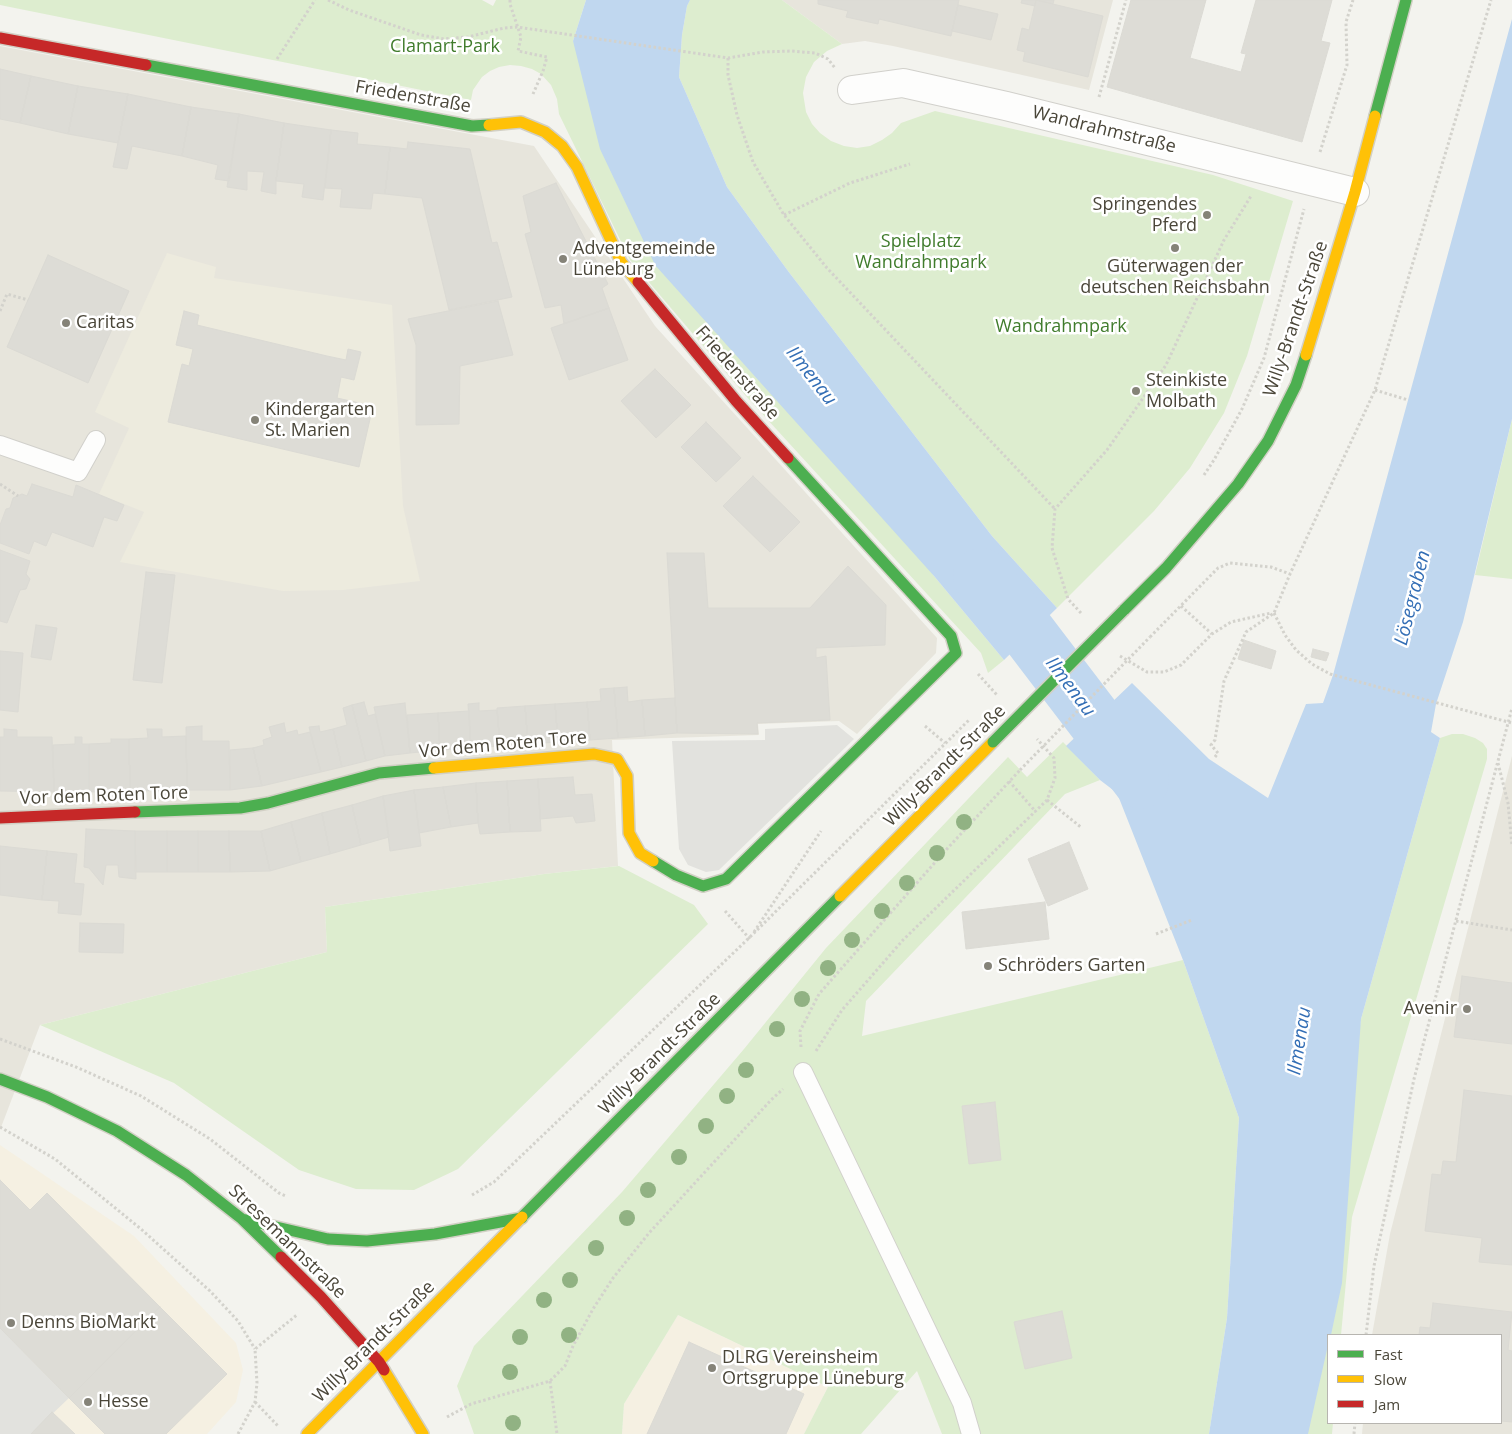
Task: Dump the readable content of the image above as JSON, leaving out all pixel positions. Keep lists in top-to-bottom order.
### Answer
{
  "streets": {
    "main road": [
      "Friedenstraße",
      "Willy-Brandt-Straße",
      "Vor dem Roten Tore",
      "Stresemannstraße"
    ],
    "street": ["Wandrahmstraße"]
  },
  "crossings": [
    ["Friedenstraße", "Vor dem Roten Tore"],
    ["Wandrahmstraße", "Willy-Brandt-Straße"],
    ["Willy-Brandt-Straße", "Stresemannstraße"]
  ],
  "water": ["Ilmenau", "Lösegraben"],
  "parks": ["Clamart-Park", "Spielplatz Wandrahmpark", "Wandrahmpark"],
  "places": [
    "Springendes Pferd",
    "Güterwagen der deutschen Reichsbahn",
    "Adventgemeinde Lüneburg",
    "Caritas",
    "Steinkiste Molbath",
    "Kindergarten St. Marien",
    "Schröders Garten",
    "Avenir",
    "Denns BioMarkt",
    "DLRG Vereinsheim Ortsgruppe Lüneburg",
    "Hesse"
  ],
  "legend": ["Fast", "Slow", "Jam"]
}
